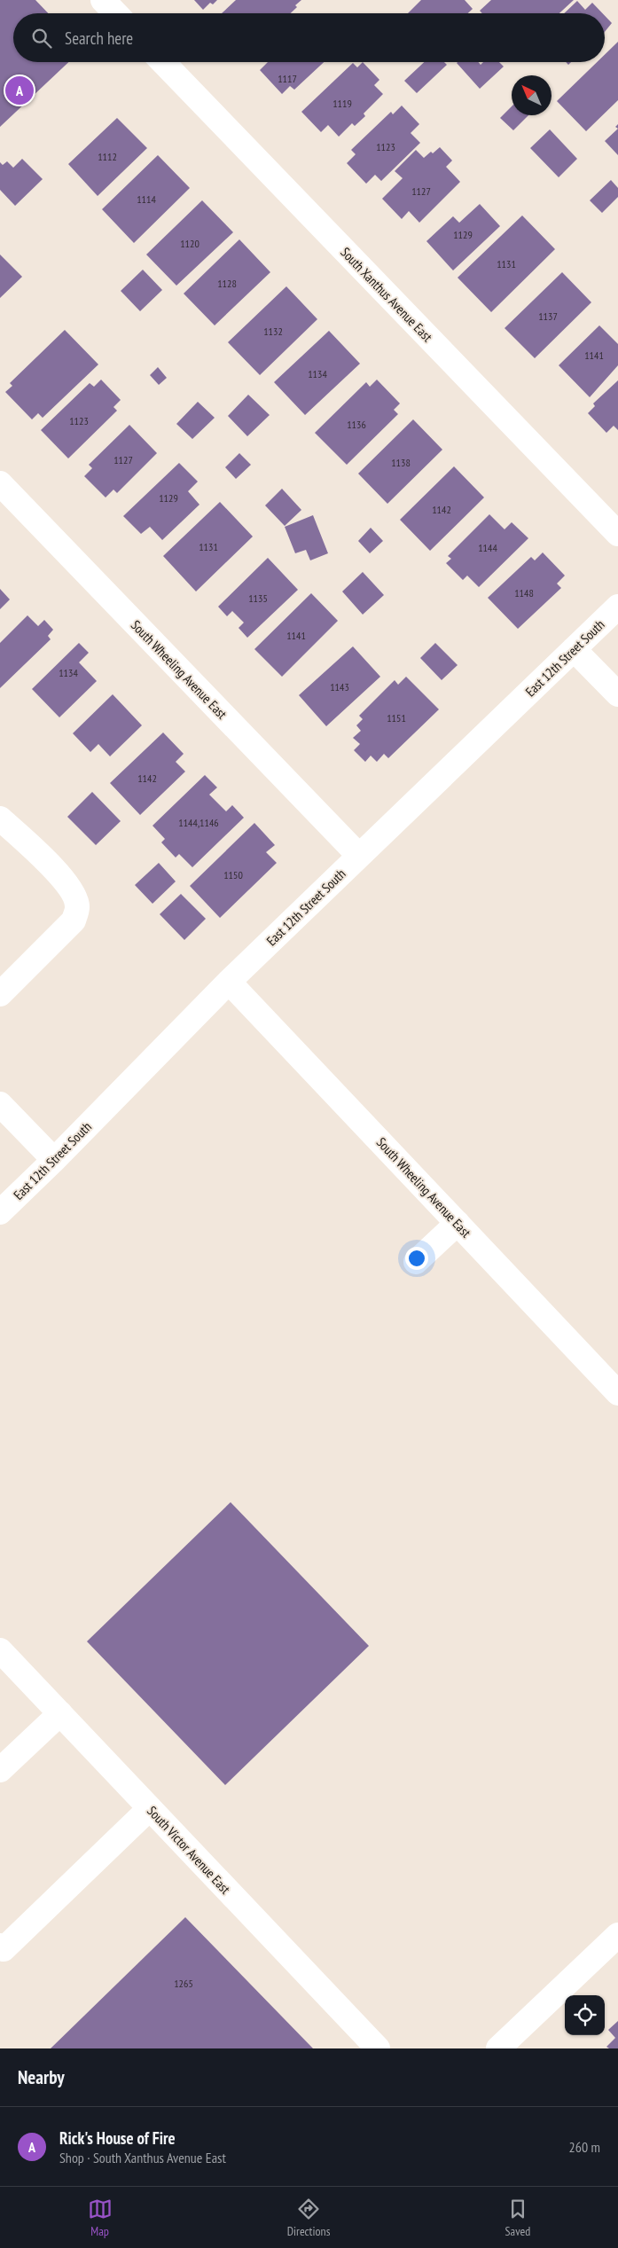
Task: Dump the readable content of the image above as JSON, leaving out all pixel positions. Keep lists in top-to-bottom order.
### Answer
{
  "streets": {
    "street": [
      "South Xanthus Avenue East",
      "East 12th Street South",
      "South Wheeling Avenue East",
      "South Victor Avenue East"
    ]
  },
  "crossings": [
    ["East 12th Street South", "South Wheeling Avenue East"]
  ],
  "house_numbers": [
    "1117",
    "1119",
    "1123",
    "1112",
    "1127",
    "1114",
    "1129",
    "1120",
    "1131",
    "1128",
    "1137",
    "1132",
    "1141",
    "1134",
    "1123",
    "1136",
    "1127",
    "1138",
    "1129",
    "1142",
    "1131",
    "1144",
    "1148",
    "1135",
    "1141",
    "1134",
    "1143",
    "1151",
    "1142",
    "1144,1146",
    "1150",
    "1265"
  ],
  "north": "top left",
  "page": {
    "search": "Search here",
    "pins": "A",
    "heading": "Nearby",
    "list": [
      {
        "mark": "A",
        "name": "Rick's House of Fire",
        "note": "Shop · South Xanthus Avenue East",
        "value": "260 m"
      }
    ],
    "nav": ["Map", "Directions", "Saved"]
  }
}
